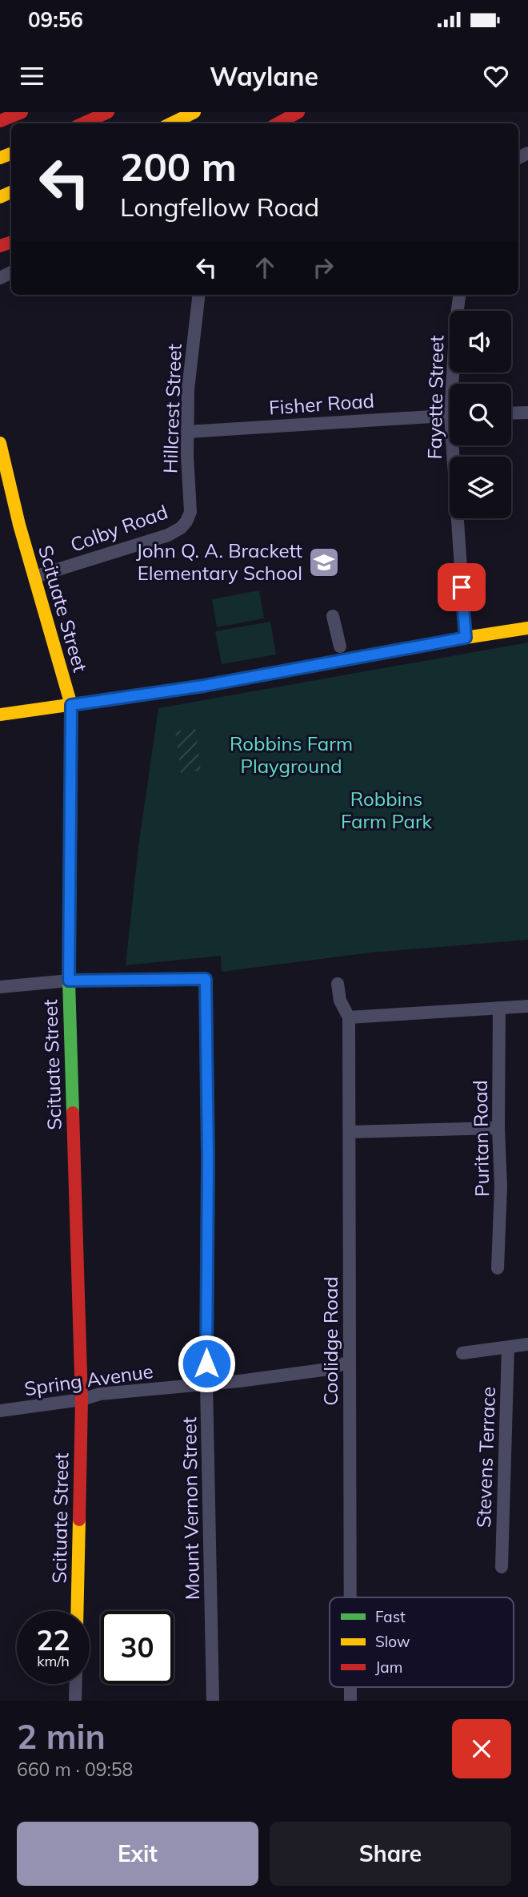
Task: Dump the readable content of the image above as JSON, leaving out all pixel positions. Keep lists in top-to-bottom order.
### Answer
{
  "streets": {
    "main road": ["Scituate Street"],
    "street": [
      "Fayette Street",
      "Fisher Road",
      "Hillcrest Street",
      "Colby Road",
      "Puritan Road",
      "Coolidge Road",
      "Spring Avenue",
      "Stevens Terrace",
      "Mount Vernon Street"
    ]
  },
  "crossings": [
    ["Fisher Road", "Hillcrest Street"],
    ["Hillcrest Street", "Colby Road"],
    ["Colby Road", "Scituate Street"],
    ["Scituate Street", "Spring Avenue"],
    ["Scituate Street", "Mount Vernon Street"],
    ["Coolidge Road", "Spring Avenue"],
    ["Spring Avenue", "Mount Vernon Street"]
  ],
  "parks": ["Robbins Farm Playground", "Robbins Farm Park"],
  "places": {
    "school or university": ["John Q. A. Brackett Elementary School"]
  },
  "legend": ["Fast", "Slow", "Jam"],
  "page": {
    "status": "09:56",
    "header": "Waylane",
    "turn": ["200 m", "Longfellow Road"],
    "speed": "22 km/h",
    "limit": "30",
    "heading": ["2 min", "660 m · 09:58"],
    "buttons": ["Exit", "Share"]
  }
}
